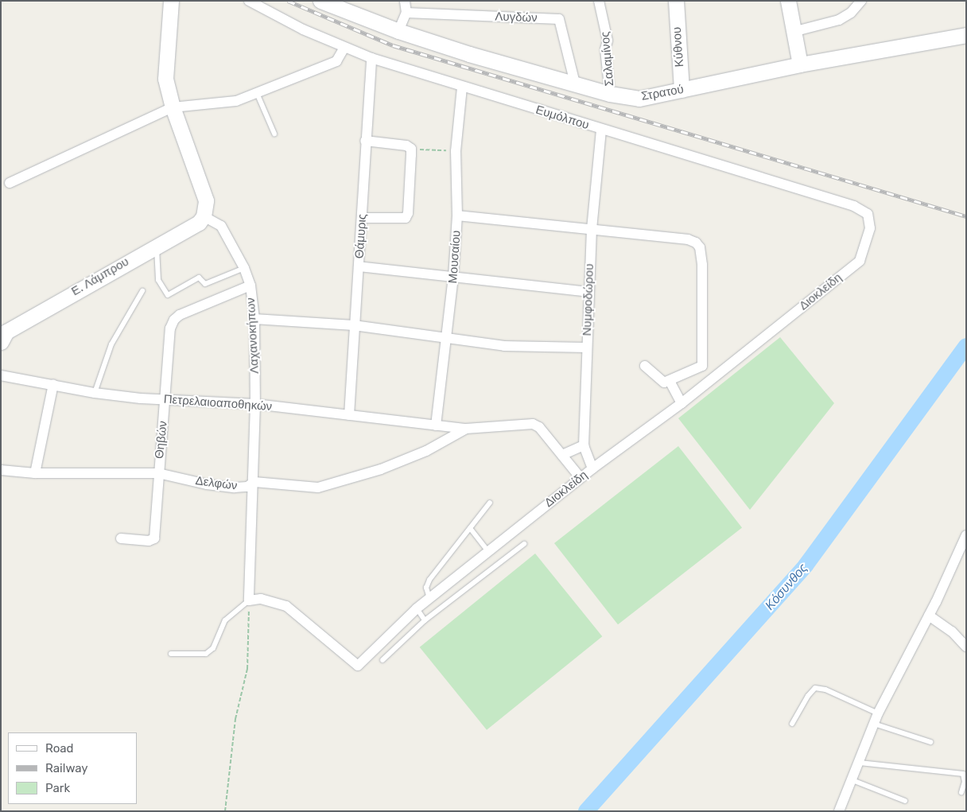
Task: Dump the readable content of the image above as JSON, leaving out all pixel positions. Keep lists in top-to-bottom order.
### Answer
{
  "streets": {
    "main road": ["Κύθνου", "Στρατού", "Ε. Λάμπρου"],
    "street": [
      "Λυγδών",
      "Σαλαμίνος",
      "Ευμόλπου",
      "Θάμυρις",
      "Μουσαίου",
      "Διοκλείδη",
      "Νυμφοδώρου",
      "Λαχανοκήπων",
      "Πετρελαιοαποθηκών",
      "Θηβών",
      "Δελφών"
    ]
  },
  "crossings": [
    ["Λυγδών", "Στρατού"],
    ["Κύθνου", "Στρατού"],
    ["Σαλαμίνος", "Στρατού"],
    ["Ευμόλπου", "Θάμυρις"],
    ["Ευμόλπου", "Μουσαίου"],
    ["Ευμόλπου", "Διοκλείδη"],
    ["Ευμόλπου", "Νυμφοδώρου"],
    ["Θάμυρις", "Πετρελαιοαποθηκών"],
    ["Μουσαίου", "Πετρελαιοαποθηκών"],
    ["Ε. Λάμπρου", "Λαχανοκήπων"],
    ["Διοκλείδη", "Νυμφοδώρου"],
    ["Διοκλείδη", "Λαχανοκήπων"],
    ["Λαχανοκήπων", "Πετρελαιοαποθηκών"],
    ["Λαχανοκήπων", "Θηβών"],
    ["Λαχανοκήπων", "Δελφών"],
    ["Πετρελαιοαποθηκών", "Θηβών"],
    ["Πετρελαιοαποθηκών", "Δελφών"],
    ["Θηβών", "Δελφών"]
  ],
  "water": ["Κόσυνθος"],
  "legend": ["Road", "Railway", "Park"]
}
